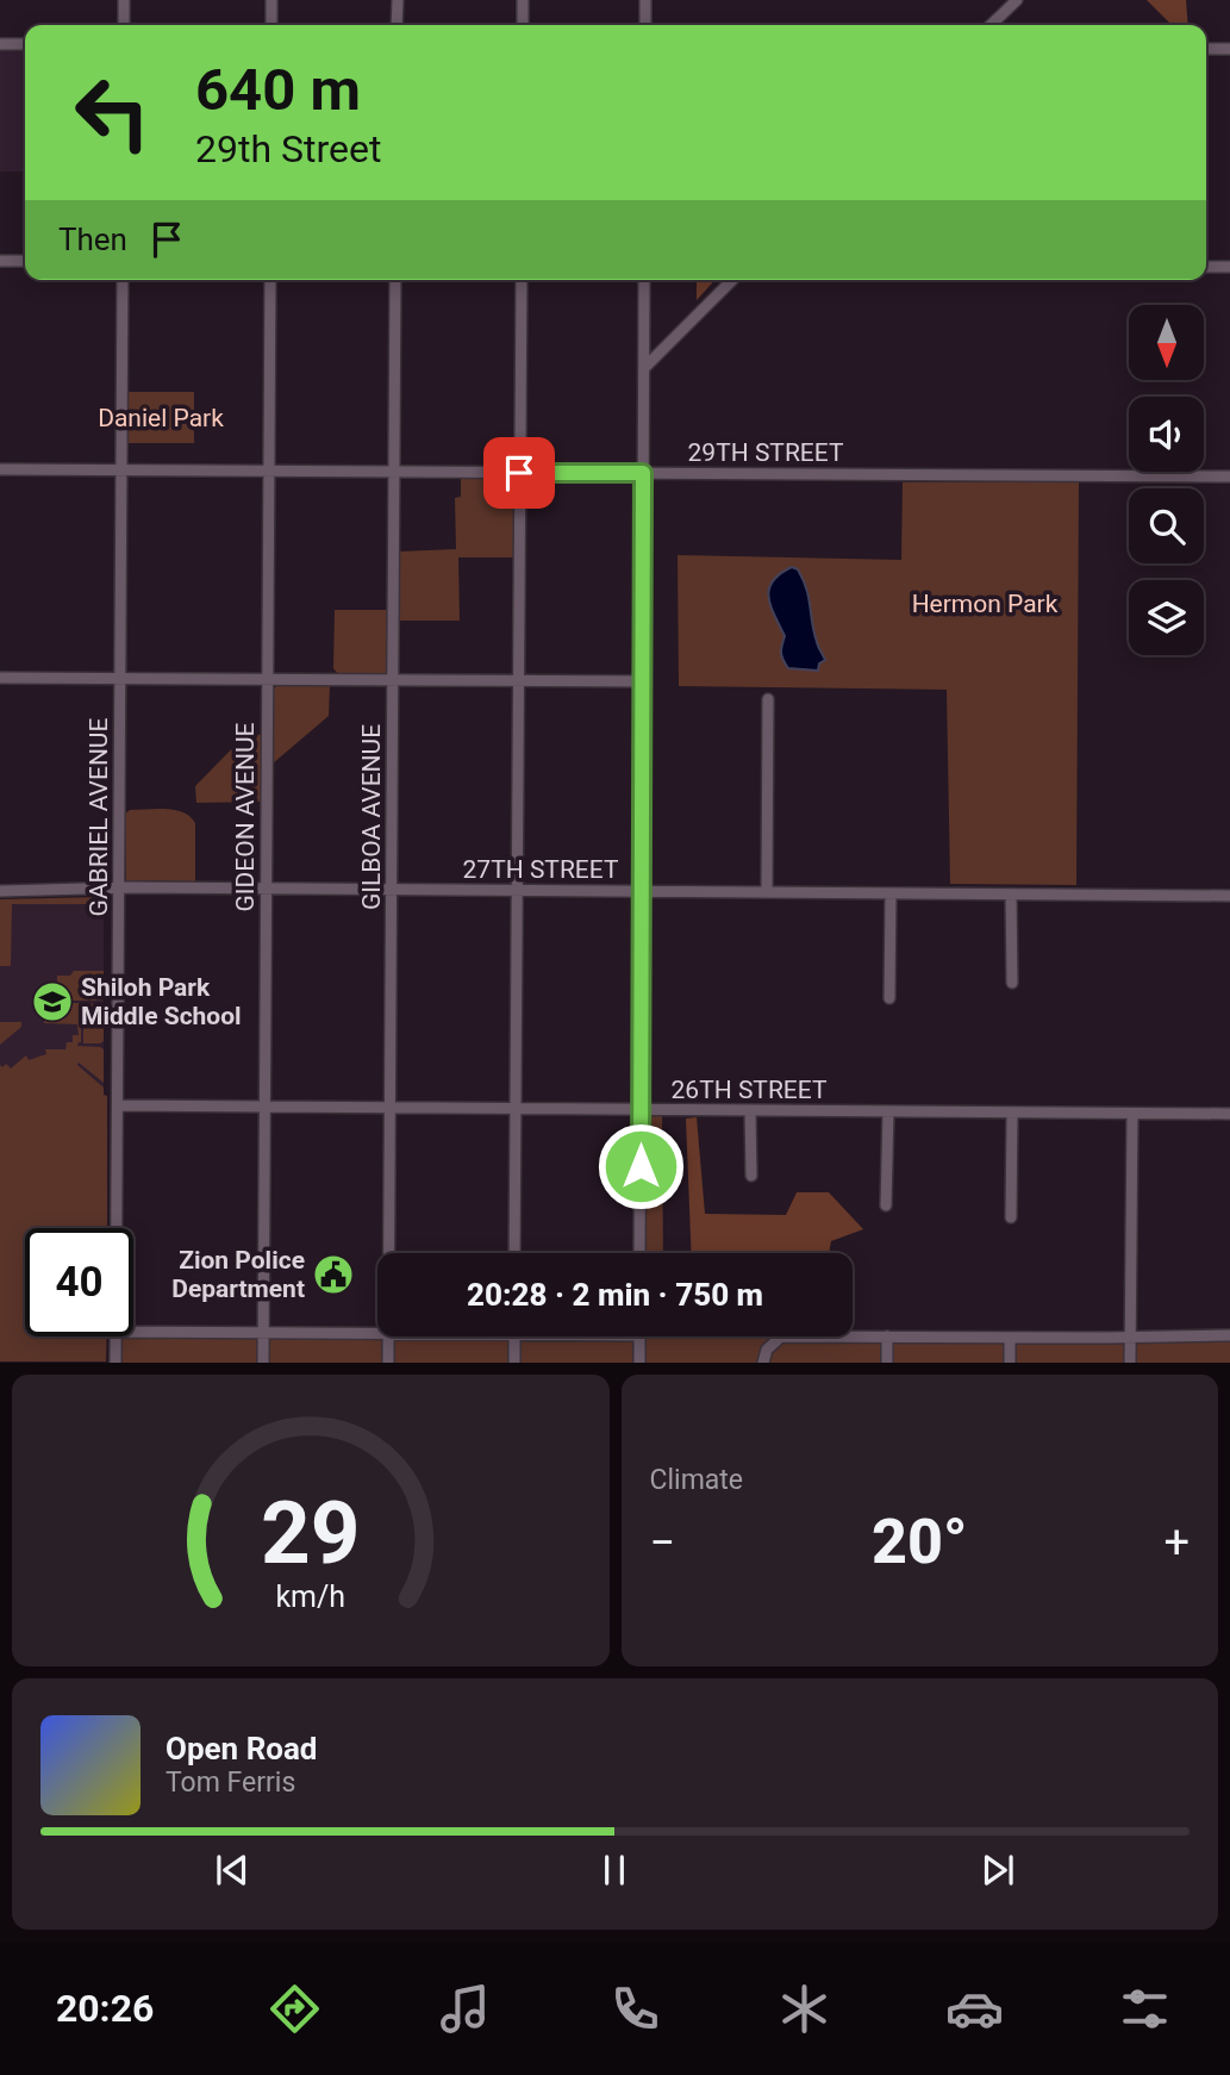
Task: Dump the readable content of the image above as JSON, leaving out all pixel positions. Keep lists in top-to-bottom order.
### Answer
{
  "streets": {
    "street": [
      "29TH STREET",
      "GABRIEL AVENUE",
      "GIDEON AVENUE",
      "GILBOA AVENUE",
      "27TH STREET",
      "26TH STREET"
    ]
  },
  "crossings": [
    ["29TH STREET", "GABRIEL AVENUE"],
    ["29TH STREET", "GIDEON AVENUE"],
    ["29TH STREET", "GILBOA AVENUE"],
    ["GABRIEL AVENUE", "27TH STREET"],
    ["GABRIEL AVENUE", "26TH STREET"],
    ["GIDEON AVENUE", "27TH STREET"],
    ["GIDEON AVENUE", "26TH STREET"],
    ["GILBOA AVENUE", "27TH STREET"],
    ["GILBOA AVENUE", "26TH STREET"]
  ],
  "parks": ["Daniel Park", "Hermon Park"],
  "places": {
    "school or university": ["Shiloh Park Middle School"],
    "public building": ["Zion Police Department"]
  },
  "north": "bottom",
  "page": {
    "turn": ["640 m", "29th Street"],
    "then": "Then",
    "limit": "40",
    "trip": "20:28 · 2 min · 750 m",
    "tile": "Climate",
    "heat": ["−", "20°", "+"],
    "song": ["Open Road", "Tom Ferris"],
    "tabs": "20:26",
    "gauge": ["29", "km/h"]
  }
}
